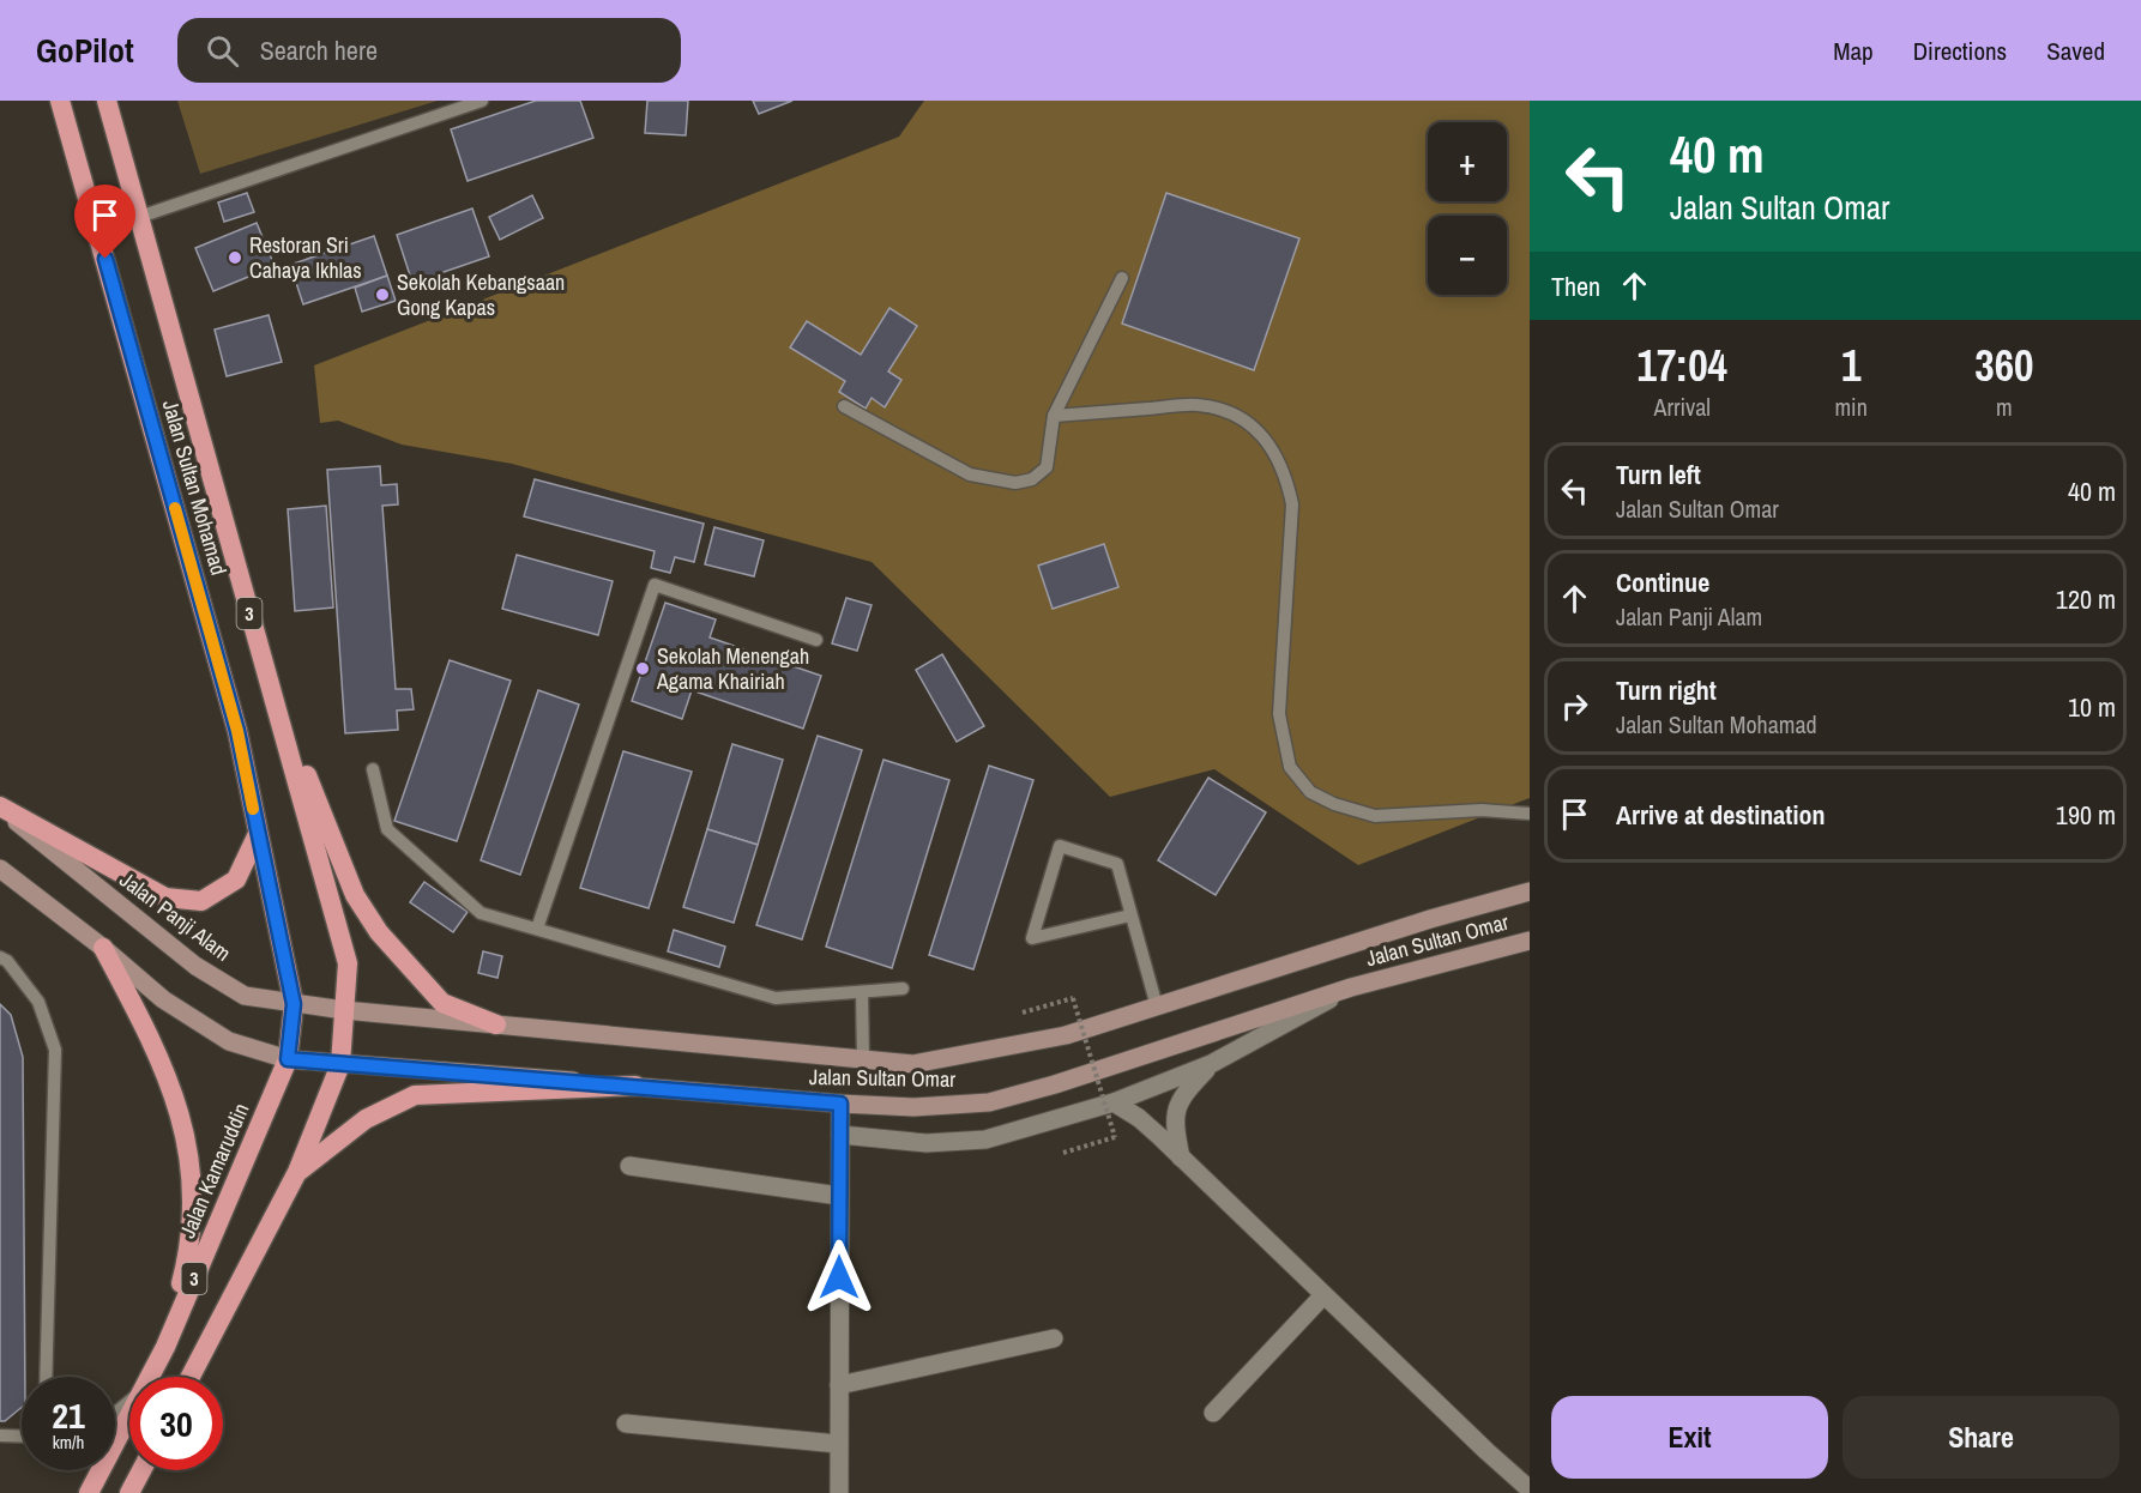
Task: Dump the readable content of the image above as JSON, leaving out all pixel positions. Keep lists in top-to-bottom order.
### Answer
{
  "streets": {
    "highway": ["Jalan Sultan Mohamad", "3", "Jalan Kamaruddin"],
    "main road": ["Jalan Panji Alam", "Jalan Sultan Omar"]
  },
  "crossings": [
    ["Jalan Sultan Mohamad", "3"],
    ["Jalan Sultan Mohamad", "Jalan Panji Alam"],
    ["Jalan Sultan Mohamad", "Jalan Sultan Omar"],
    ["Jalan Sultan Mohamad", "Jalan Kamaruddin"],
    ["3", "Jalan Panji Alam"],
    ["3", "Jalan Sultan Omar"],
    ["Jalan Panji Alam", "Jalan Sultan Omar"]
  ],
  "places": ["Restoran Sri Cahaya Ikhlas", "Sekolah Kebangsaan Gong Kapas", "Sekolah Menengah Agama Khairiah"],
  "page": {
    "header": "GoPilot",
    "search": "Search here",
    "nav": ["Map", "Directions", "Saved"],
    "turn": ["40 m", "Jalan Sultan Omar"],
    "map_buttons": ["+", "−"],
    "then": "Then",
    "eta": [
      "17:04",
      "Arrival",
      "1",
      "min",
      "360",
      "m"
    ],
    "list": [
      {
        "name": "Turn left",
        "note": "Jalan Sultan Omar",
        "value": "40 m"
      },
      {
        "name": "Continue",
        "note": "Jalan Panji Alam",
        "value": "120 m"
      },
      {
        "name": "Turn right",
        "note": "Jalan Sultan Mohamad",
        "value": "10 m"
      },
      {
        "name": "Arrive at destination",
        "value": "190 m"
      }
    ],
    "speed": "21 km/h",
    "limit": "30",
    "buttons": ["Exit", "Share"]
  }
}
